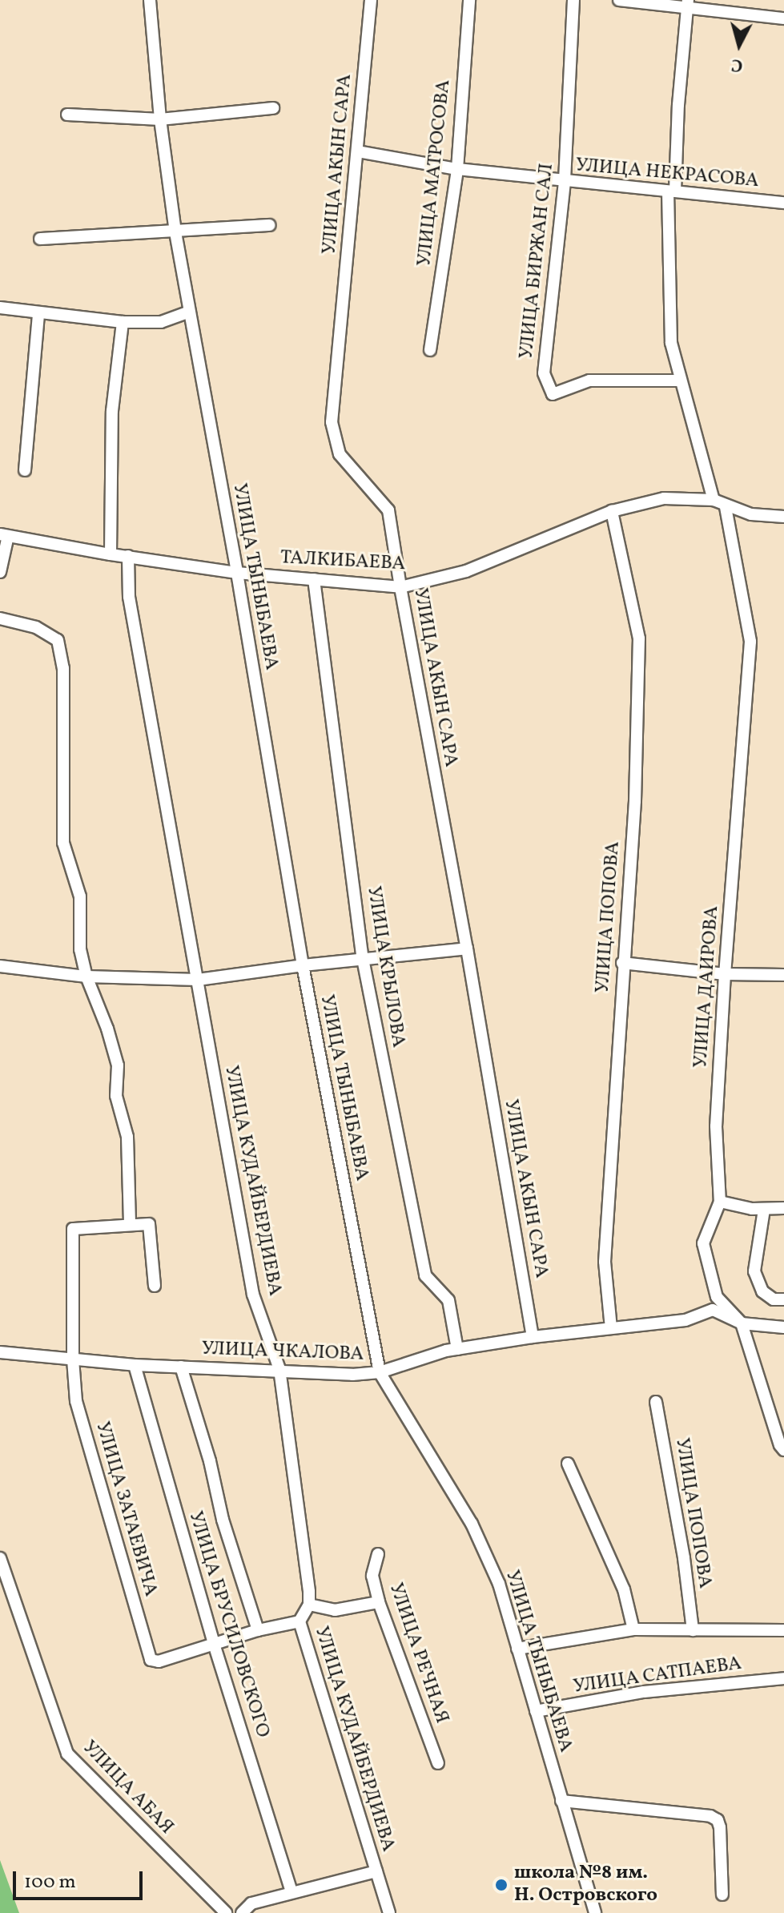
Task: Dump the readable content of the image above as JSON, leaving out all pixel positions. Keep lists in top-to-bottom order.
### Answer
{
  "streets": {
    "street": [
      "УЛИЦА АКЫН САРА",
      "УЛИЦА МАТРОСОВА",
      "УЛИЦА НЕКРАСОВА",
      "УЛИЦА БИРЖАН САЛ",
      "ТАЛКИБАЕВА",
      "УЛИЦА ТЫНЫБАЕВА",
      "УЛИЦА ПОПОВА",
      "УЛИЦА КРЫЛОВА",
      "УЛИЦА ДАИРОВА",
      "УЛИЦА КУДАЙБЕРДИЕВА",
      "УЛИЦА ЧКАЛОВА",
      "УЛИЦА ЗАТАЕВИЧА",
      "УЛИЦА БРУСИЛОВСКОГО",
      "УЛИЦА РЕЧНАЯ",
      "УЛИЦА САТПАЕВА",
      "УЛИЦА АБАЯ"
    ]
  },
  "crossings": [
    ["УЛИЦА АКЫН САРА", "УЛИЦА НЕКРАСОВА"],
    ["УЛИЦА АКЫН САРА", "ТАЛКИБАЕВА"],
    ["УЛИЦА АКЫН САРА", "УЛИЦА ЧКАЛОВА"],
    ["УЛИЦА МАТРОСОВА", "УЛИЦА НЕКРАСОВА"],
    ["УЛИЦА НЕКРАСОВА", "УЛИЦА БИРЖАН САЛ"],
    ["ТАЛКИБАЕВА", "УЛИЦА ТЫНЫБАЕВА"],
    ["ТАЛКИБАЕВА", "УЛИЦА ПОПОВА"],
    ["ТАЛКИБАЕВА", "УЛИЦА КРЫЛОВА"],
    ["ТАЛКИБАЕВА", "УЛИЦА ДАИРОВА"],
    ["ТАЛКИБАЕВА", "УЛИЦА КУДАЙБЕРДИЕВА"],
    ["УЛИЦА ТЫНЫБАЕВА", "УЛИЦА ЧКАЛОВА"],
    ["УЛИЦА ТЫНЫБАЕВА", "УЛИЦА САТПАЕВА"],
    ["УЛИЦА ПОПОВА", "УЛИЦА ЧКАЛОВА"],
    ["УЛИЦА ПОПОВА", "УЛИЦА САТПАЕВА"],
    ["УЛИЦА КРЫЛОВА", "УЛИЦА ЧКАЛОВА"],
    ["УЛИЦА ДАИРОВА", "УЛИЦА ЧКАЛОВА"],
    ["УЛИЦА КУДАЙБЕРДИЕВА", "УЛИЦА ЧКАЛОВА"],
    ["УЛИЦА ЧКАЛОВА", "УЛИЦА ЗАТАЕВИЧА"],
    ["УЛИЦА ЧКАЛОВА", "УЛИЦА БРУСИЛОВСКОГО"],
    ["УЛИЦА ЗАТАЕВИЧА", "УЛИЦА БРУСИЛОВСКОГО"]
  ],
  "places": ["школа №8 им. Н. Островского"],
  "scale_bar": "100 m",
  "north": "bottom"
}
